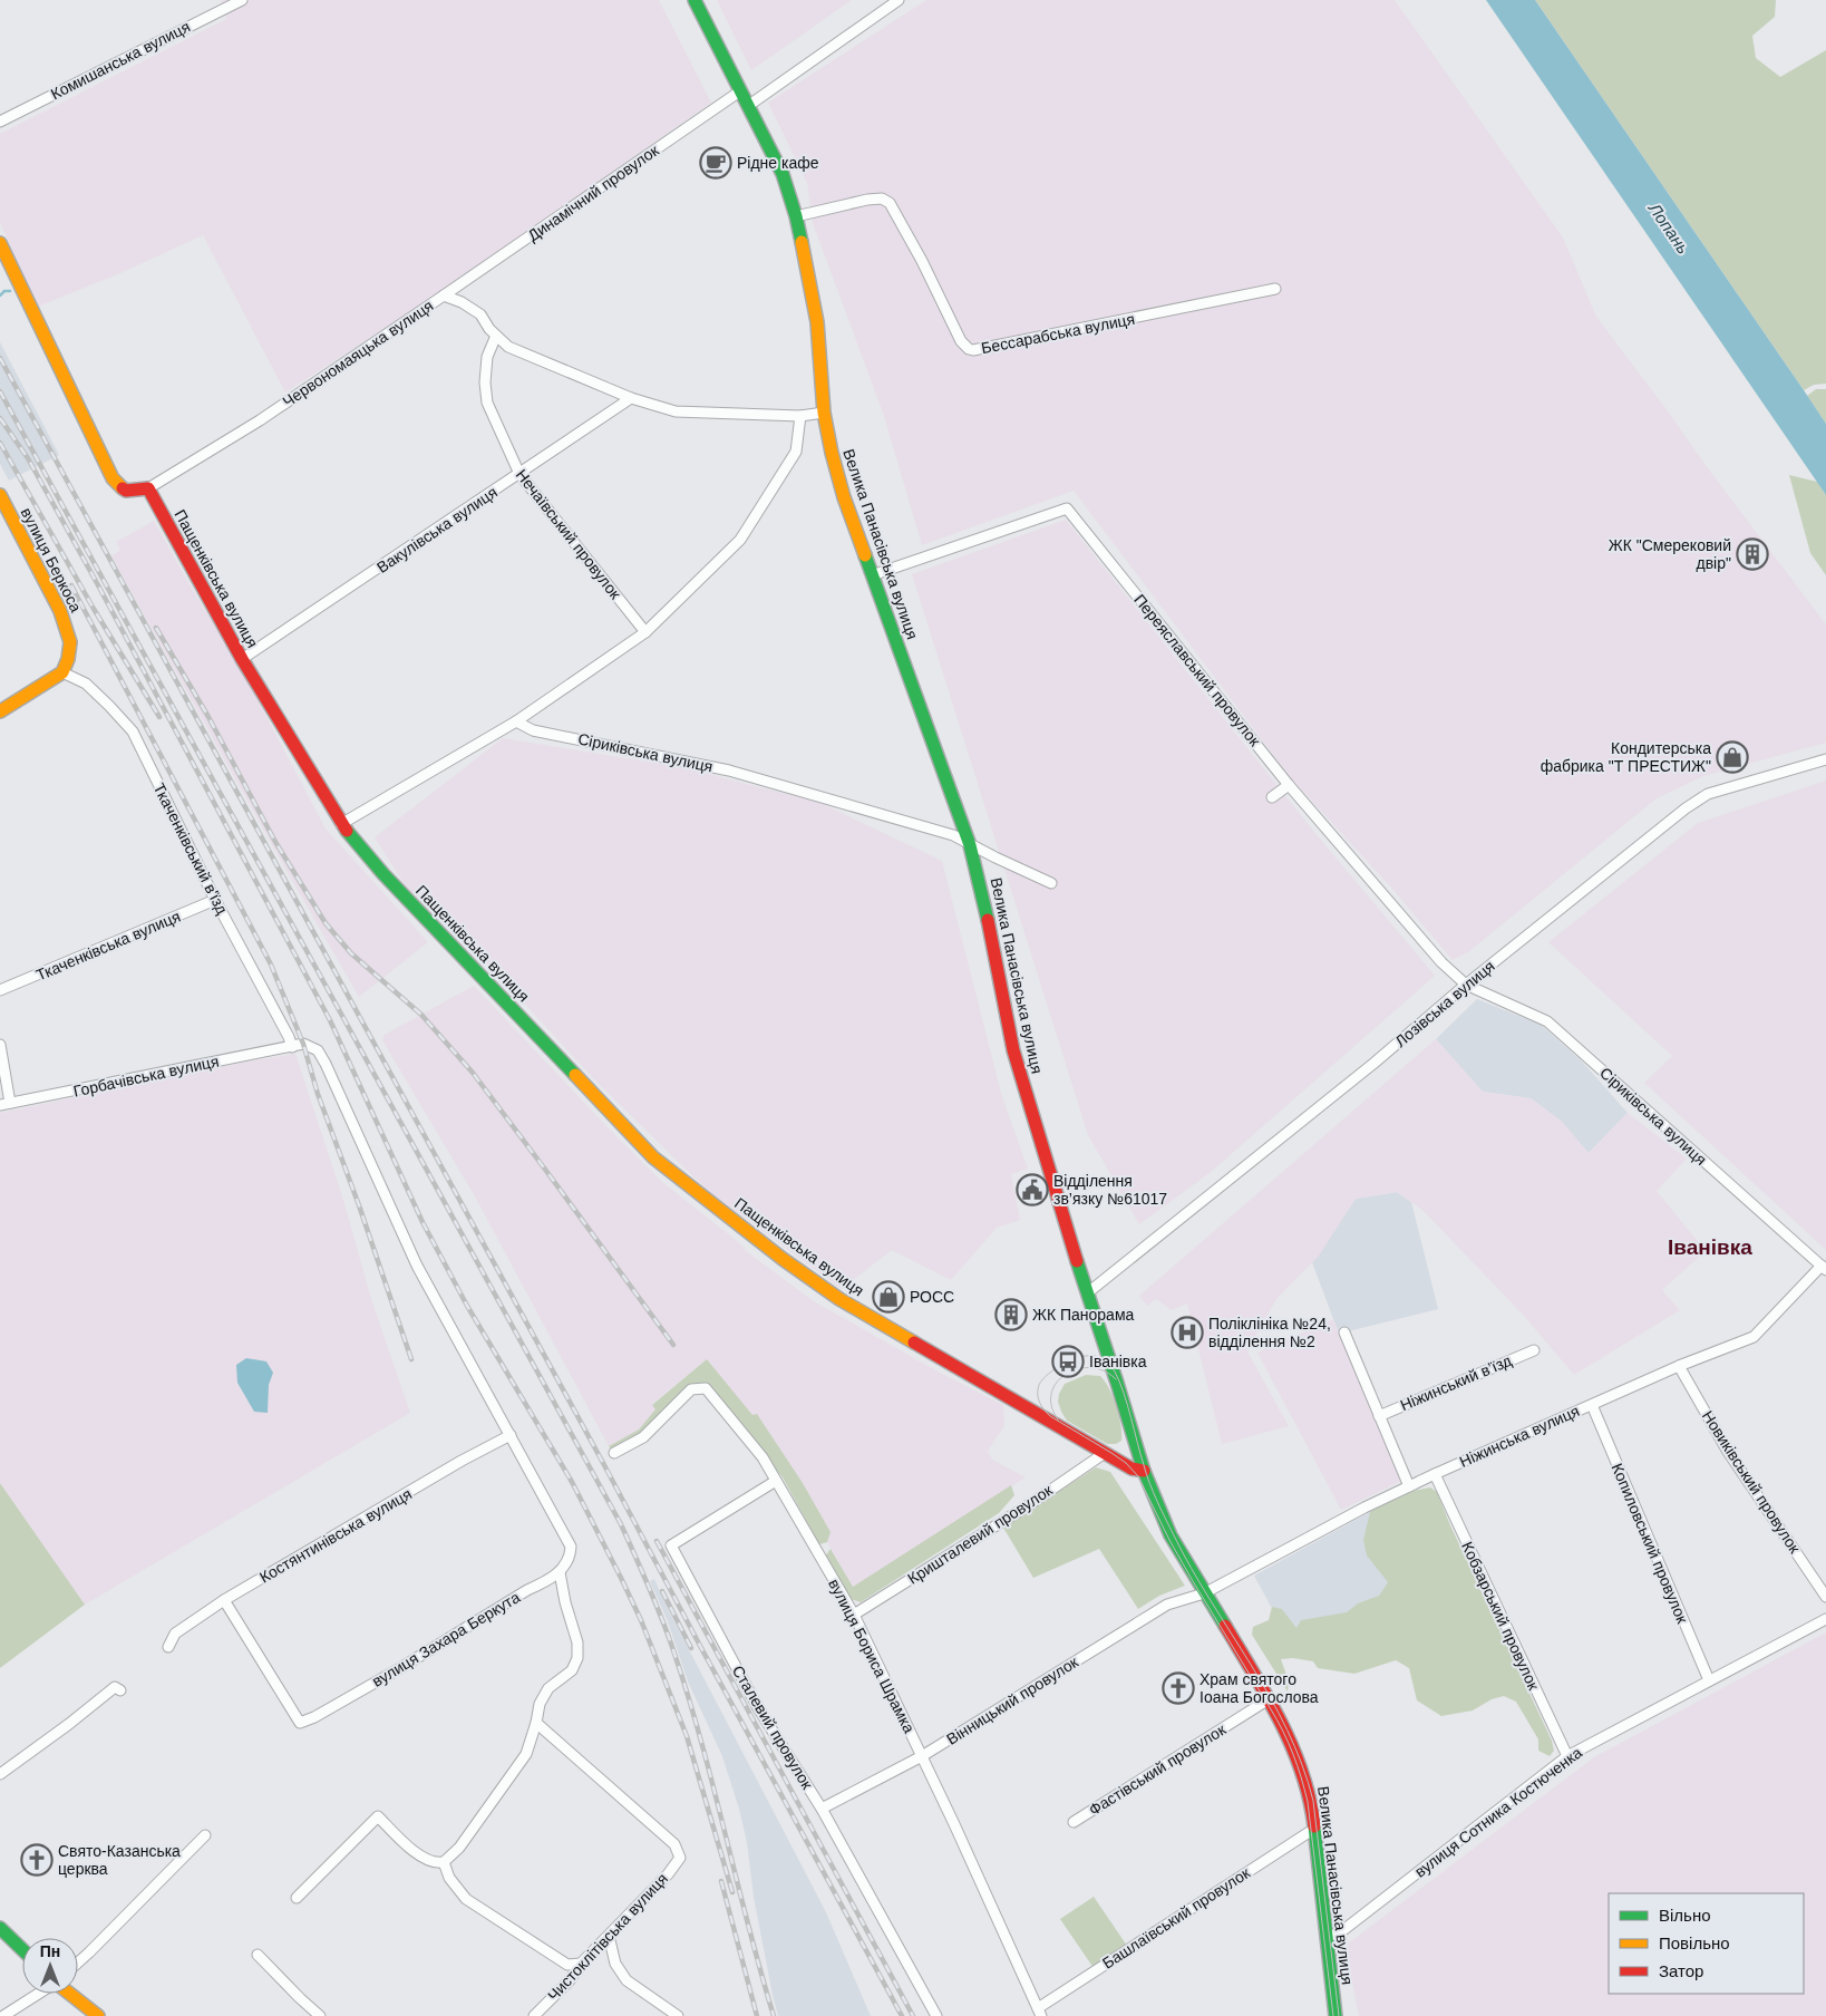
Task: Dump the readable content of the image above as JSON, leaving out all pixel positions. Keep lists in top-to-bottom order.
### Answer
{
  "streets": {
    "street": [
      "Комишанська вулиця",
      "Динамічний провулок",
      "Бессарабська вулиця",
      "Червономаяцька вулиця",
      "Вакулівська вулиця",
      "Нечаївський провулок",
      "Велика Панасівська вулиця",
      "вулиця Беркоса",
      "Пащенківська вулиця",
      "Переяславський провулок",
      "Сіриківська вулиця",
      "Ткаченківський в'їзд",
      "Ткаченківська вулиця",
      "Лозівська вулиця",
      "Горбачівська вулиця",
      "Ніжинський в’їзд",
      "Ніжинська вулиця",
      "Новиківський провулок",
      "Кришталевий провулок",
      "Костянтинівська вулиця",
      "Копиловський провулок",
      "Кобзарський провулок",
      "вулиця Захара Беркута",
      "вулиця Бориса Шрамка",
      "Вінницький провулок",
      "Сталевий провулок",
      "Фастівський провулок",
      "вулиця Сотника Костюченка",
      "Башлаївський провулок",
      "Чистоклітівська вулиця"
    ]
  },
  "crossings": [
    ["Динамічний провулок", "Червономаяцька вулиця"],
    ["Динамічний провулок", "Велика Панасівська вулиця"],
    ["Бессарабська вулиця", "Велика Панасівська вулиця"],
    ["Червономаяцька вулиця", "Вакулівська вулиця"],
    ["Червономаяцька вулиця", "Нечаївський провулок"],
    ["Червономаяцька вулиця", "Велика Панасівська вулиця"],
    ["Червономаяцька вулиця", "Пащенківська вулиця"],
    ["Вакулівська вулиця", "Нечаївський провулок"],
    ["Вакулівська вулиця", "Пащенківська вулиця"],
    ["Велика Панасівська вулиця", "Пащенківська вулиця"],
    ["Велика Панасівська вулиця", "Переяславський провулок"],
    ["Велика Панасівська вулиця", "Сіриківська вулиця"],
    ["Велика Панасівська вулиця", "Лозівська вулиця"],
    ["Велика Панасівська вулиця", "Ніжинська вулиця"],
    ["Велика Панасівська вулиця", "Вінницький провулок"],
    ["Велика Панасівська вулиця", "Фастівський провулок"],
    ["Велика Панасівська вулиця", "вулиця Сотника Костюченка"],
    ["Велика Панасівська вулиця", "Башлаївський провулок"],
    ["вулиця Беркоса", "Ткаченківський в'їзд"],
    ["Пащенківська вулиця", "Кришталевий провулок"],
    ["Переяславський провулок", "Сіриківська вулиця"],
    ["Переяславський провулок", "Лозівська вулиця"],
    ["Сіриківська вулиця", "Лозівська вулиця"],
    ["Сіриківська вулиця", "Ніжинська вулиця"],
    ["Ткаченківський в'їзд", "Ткаченківська вулиця"],
    ["Ткаченківський в'їзд", "Горбачівська вулиця"],
    ["Горбачівська вулиця", "Костянтинівська вулиця"],
    ["Горбачівська вулиця", "вулиця Захара Беркута"],
    ["Ніжинська вулиця", "Новиківський провулок"],
    ["Ніжинська вулиця", "Копиловський провулок"],
    ["Ніжинська вулиця", "Кобзарський провулок"],
    ["Ніжинська вулиця", "Вінницький провулок"],
    ["Кришталевий провулок", "вулиця Бориса Шрамка"],
    ["Костянтинівська вулиця", "вулиця Захара Беркута"],
    ["Копиловський провулок", "вулиця Сотника Костюченка"],
    ["Кобзарський провулок", "вулиця Сотника Костюченка"],
    ["вулиця Бориса Шрамка", "Вінницький провулок"],
    ["вулиця Бориса Шрамка", "Сталевий провулок"],
    ["вулиця Бориса Шрамка", "Башлаївський провулок"],
    ["Вінницький провулок", "Сталевий провулок"]
  ],
  "districts": ["Іванівка"],
  "water": ["Лопань"],
  "places": {
    "cafe": ["Рідне кафе"],
    "building": ["ЖК \"Смерековий двір\"", "ЖК Панорама"],
    "shop": ["Кондитерська фабрика \"Т ПРЕСТИЖ\"", "РОСС"],
    "public building": ["Відділення зв’язку №61017"],
    "hospital": ["Поліклініка №24, відділення №2"],
    "bus stop": ["Іванівка"],
    "church": ["Храм святого Іоана Богослова", "Свято-Казанська церква"]
  },
  "legend": ["Вільно", "Повільно", "Затор"],
  "north": "top"
}
